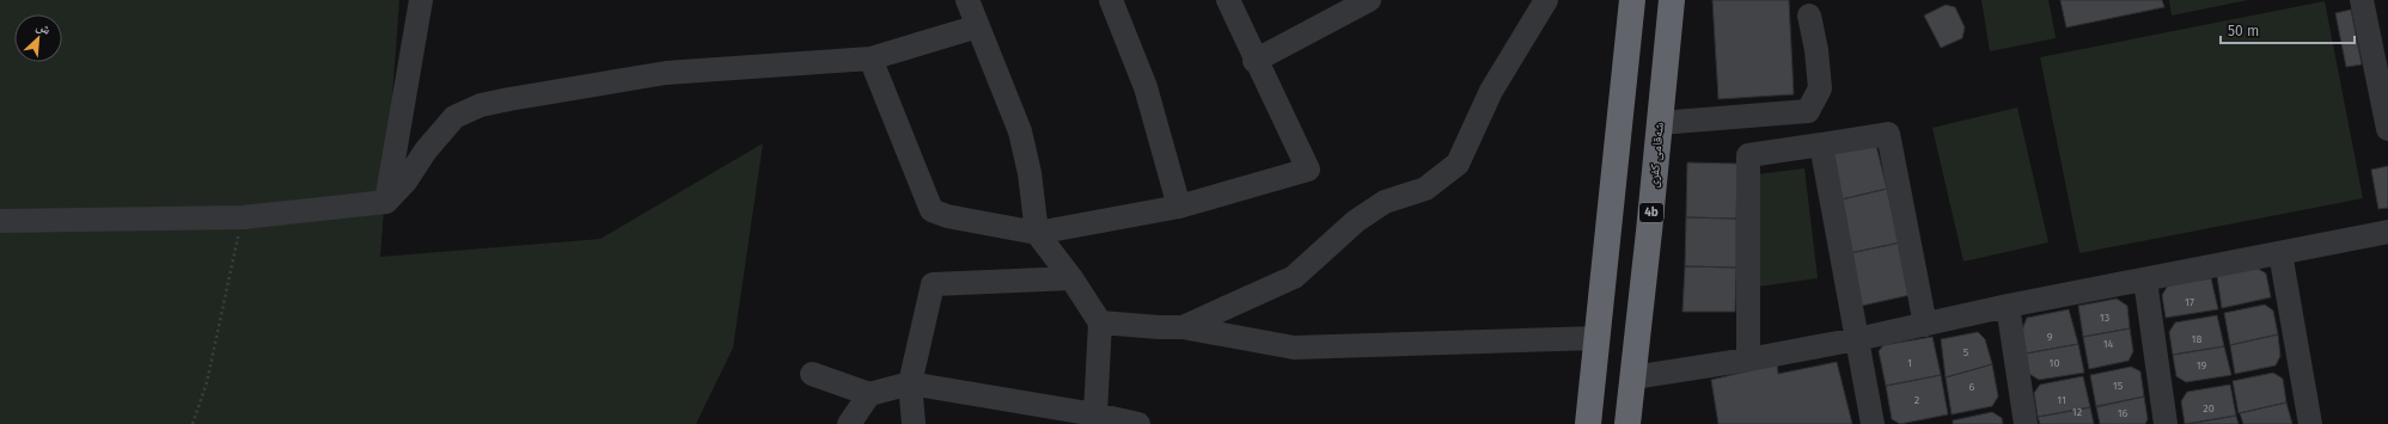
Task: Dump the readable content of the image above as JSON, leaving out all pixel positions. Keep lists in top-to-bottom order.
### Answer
{
  "streets": {
    "highway": ["شەقامی کفری", "4b"]
  },
  "house_numbers": [
    "17",
    "13",
    "9",
    "18",
    "14",
    "5",
    "1",
    "10",
    "19",
    "15",
    "6",
    "2",
    "11",
    "20",
    "12",
    "16"
  ],
  "scale_bar": "50 m",
  "north": "top right"
}
